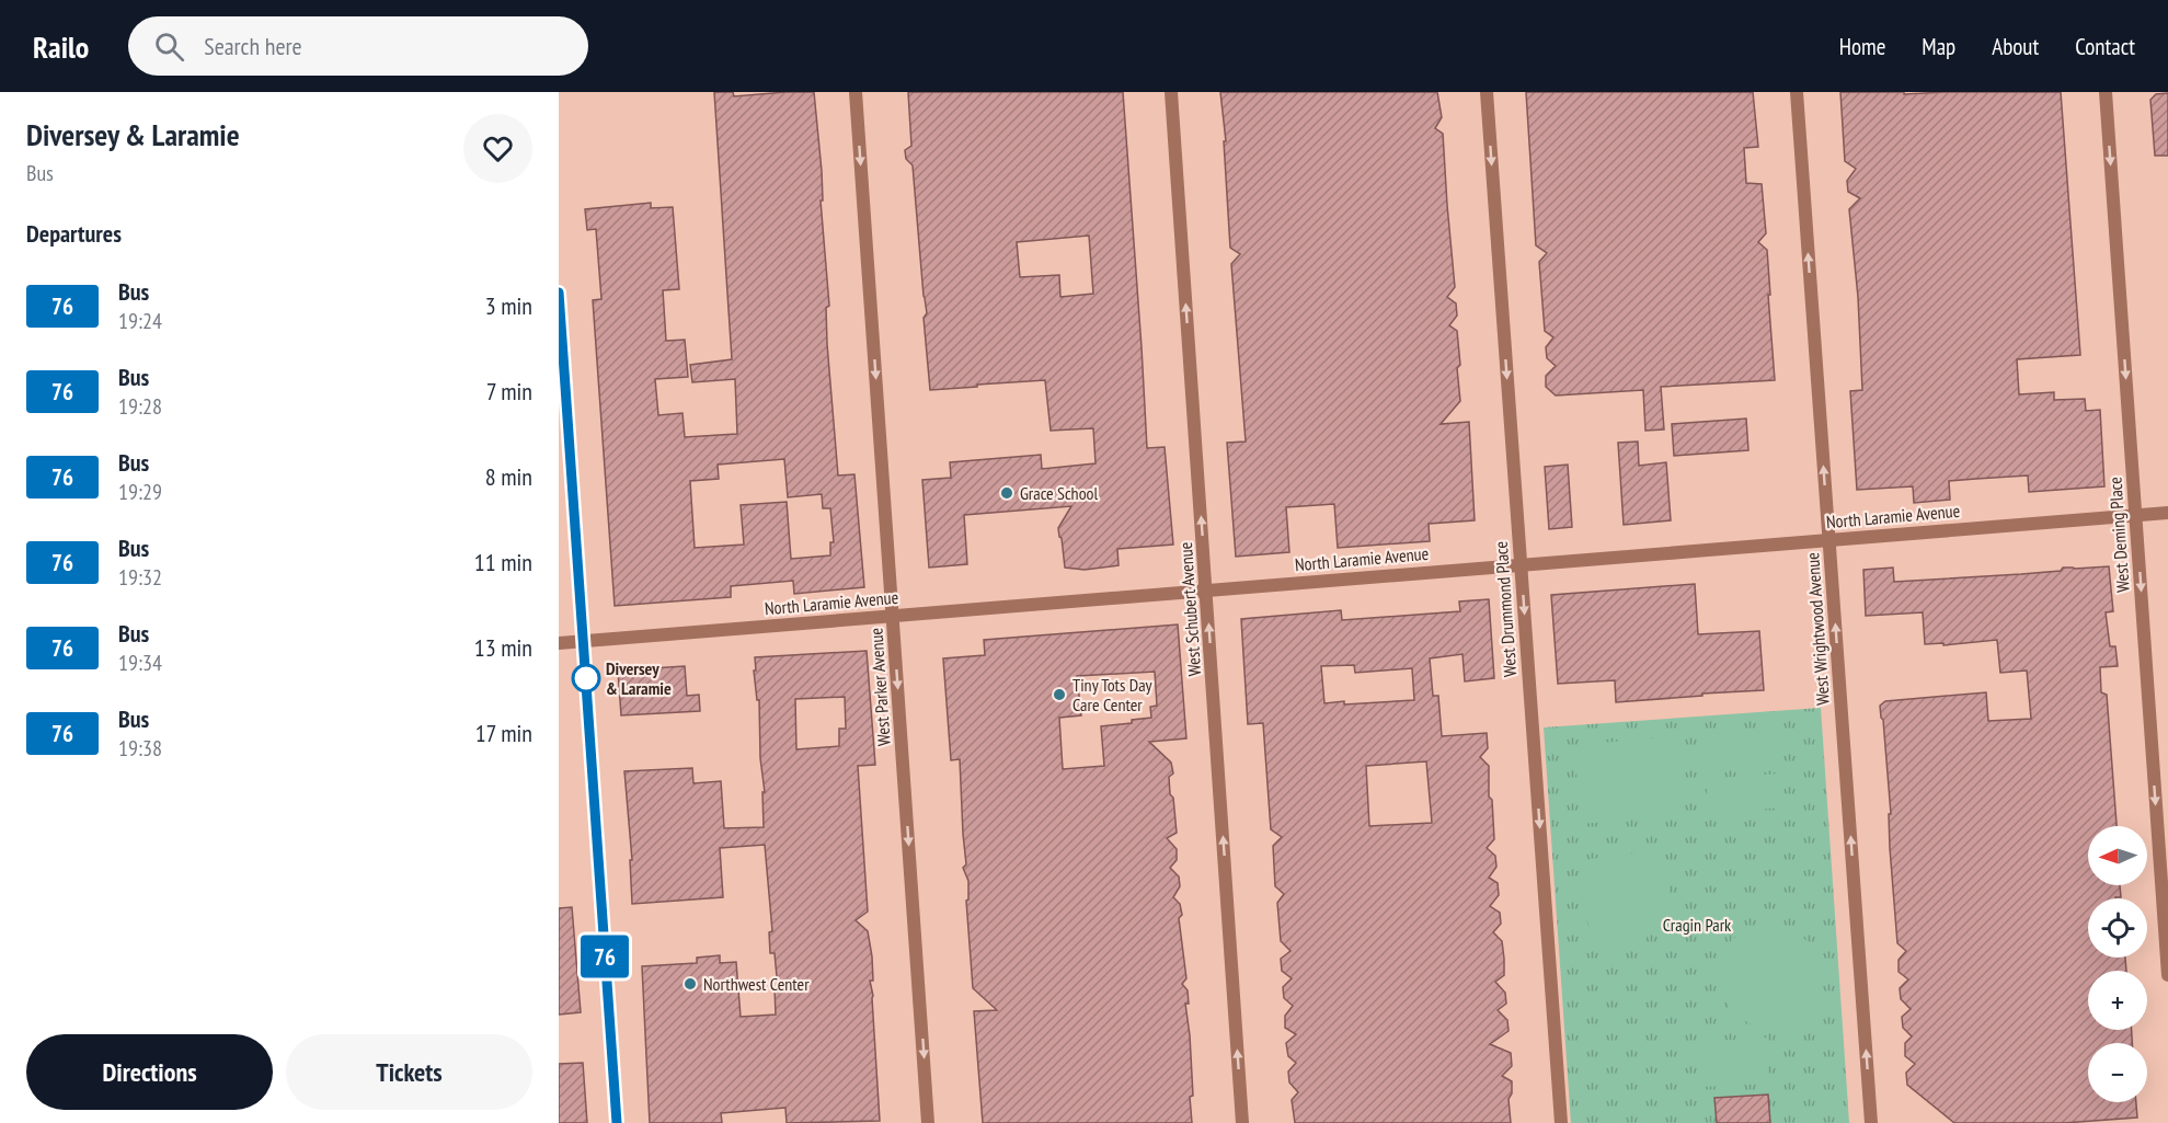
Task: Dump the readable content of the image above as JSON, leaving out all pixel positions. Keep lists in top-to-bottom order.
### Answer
{
  "streets": {
    "street": [
      "North Laramie Avenue",
      "West Deming Place",
      "West Schubert Avenue",
      "West Drummond Place",
      "West Wrightwood Avenue",
      "West Parker Avenue"
    ]
  },
  "crossings": [
    ["North Laramie Avenue", "West Deming Place"],
    ["North Laramie Avenue", "West Schubert Avenue"],
    ["North Laramie Avenue", "West Drummond Place"],
    ["North Laramie Avenue", "West Wrightwood Avenue"],
    ["North Laramie Avenue", "West Parker Avenue"]
  ],
  "one_way": [
    "West Deming Place",
    "West Schubert Avenue",
    "West Drummond Place",
    "West Wrightwood Avenue",
    "West Parker Avenue"
  ],
  "parks": ["Cragin Park"],
  "places": [
    "Grace School",
    "Diversey & Laramie",
    "Tiny Tots Day Care Center",
    "Northwest Center"
  ],
  "lines": ["bus line 76"],
  "north": "left",
  "page": {
    "header": "Railo",
    "search": "Search here",
    "nav": [
      "Home",
      "Map",
      "About",
      "Contact"
    ],
    "heading": [
      ["Diversey & Laramie", "Bus"],
      "Departures"
    ],
    "on_map": "76",
    "list": [
      {
        "mark": "76",
        "name": "Bus",
        "note": "19:24",
        "value": "3 min"
      },
      {
        "mark": "76",
        "name": "Bus",
        "note": "19:28",
        "value": "7 min"
      },
      {
        "mark": "76",
        "name": "Bus",
        "note": "19:29",
        "value": "8 min"
      },
      {
        "mark": "76",
        "name": "Bus",
        "note": "19:32",
        "value": "11 min"
      },
      {
        "mark": "76",
        "name": "Bus",
        "note": "19:34",
        "value": "13 min"
      },
      {
        "mark": "76",
        "name": "Bus",
        "note": "19:38",
        "value": "17 min"
      }
    ],
    "map_buttons": ["+", "−"],
    "buttons": ["Directions", "Tickets"]
  }
}
